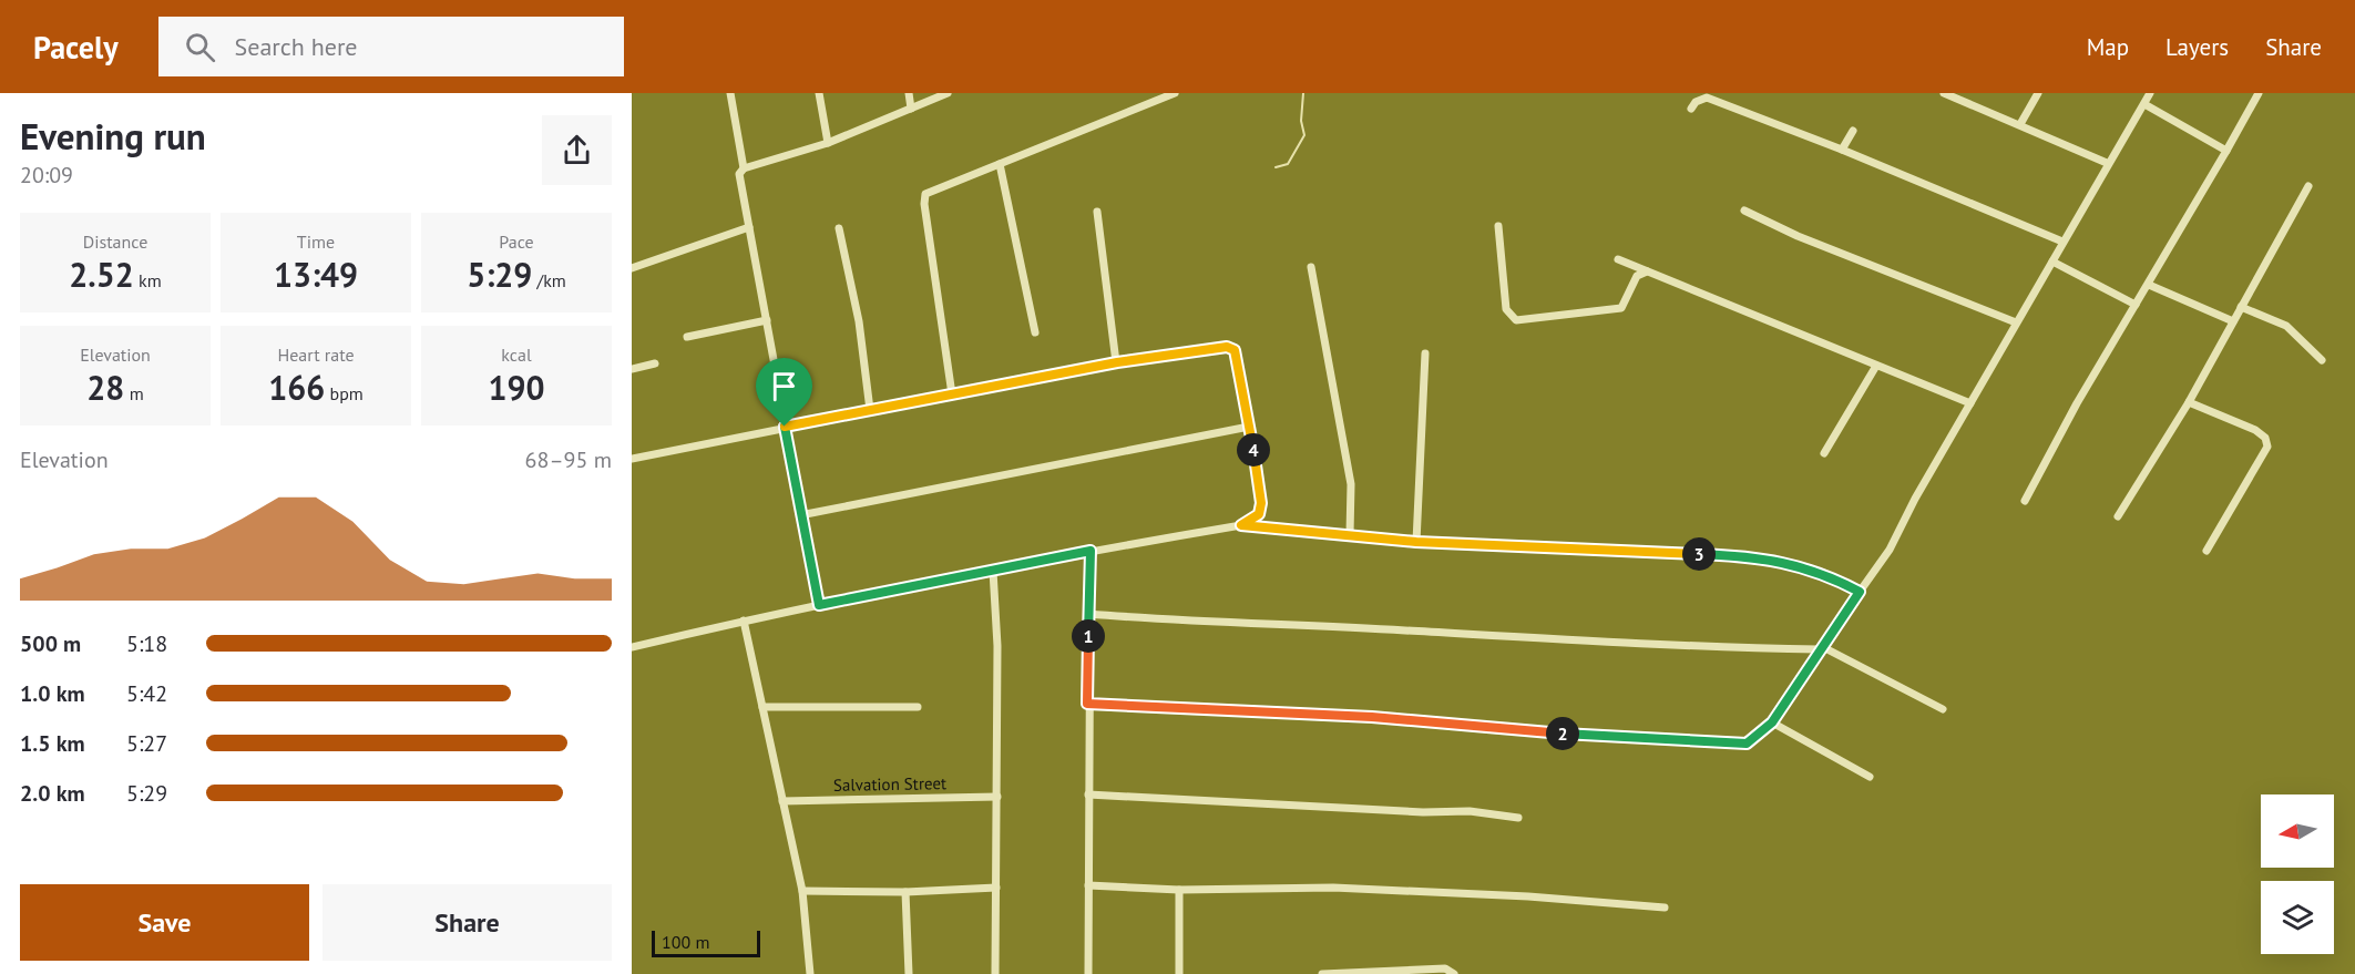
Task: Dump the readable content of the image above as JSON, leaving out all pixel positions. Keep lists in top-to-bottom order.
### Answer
{
  "streets": {
    "street": ["Salvation Street"]
  },
  "scale_bar": "100 m",
  "north": "left",
  "page": {
    "header": "Pacely",
    "search": "Search here",
    "nav": ["Map", "Layers", "Share"],
    "heading": ["Evening run", "20:09"],
    "stats": [
      ["Distance", "2.52 km"],
      ["Time", "13:49"],
      ["Pace", "5:29 /km"],
      ["Elevation", "28 m"],
      ["Heart rate", "166 bpm"],
      ["kcal", "190"]
    ],
    "chart": ["Elevation", "68–95 m"],
    "pins": [
      "4",
      "3",
      "1",
      "2"
    ],
    "list": [
      {
        "name": "500 m",
        "note": "5:18"
      },
      {
        "name": "1.0 km",
        "note": "5:42"
      },
      {
        "name": "1.5 km",
        "note": "5:27"
      },
      {
        "name": "2.0 km",
        "note": "5:29"
      }
    ],
    "buttons": ["Save", "Share"],
    "scale": "100 m"
  }
}
